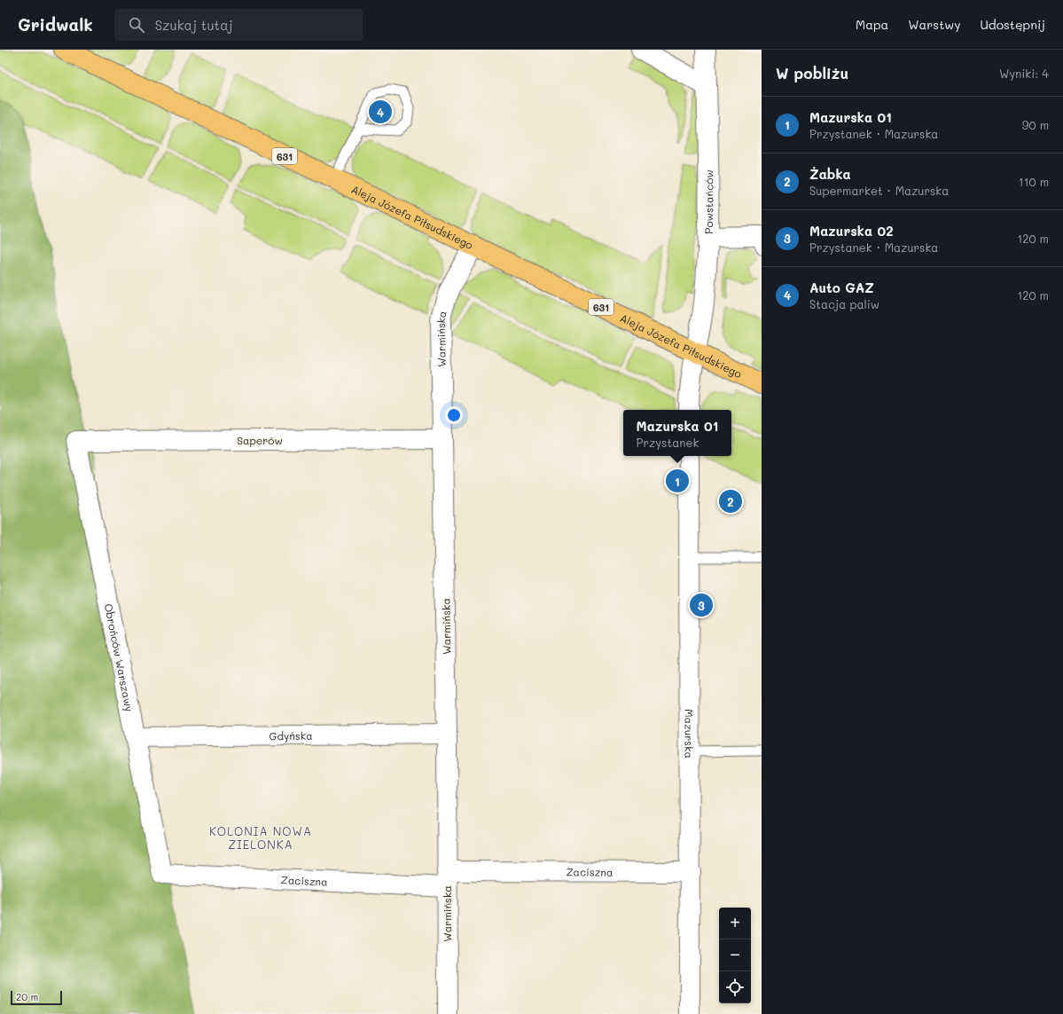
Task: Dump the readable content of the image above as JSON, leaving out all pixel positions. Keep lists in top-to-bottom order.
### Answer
{
  "streets": {
    "main road": ["631", "Aleja Józefa Piłsudskiego"],
    "street": [
      "Powstańców",
      "Warmińska",
      "Saperów",
      "Obrońców Warszawy",
      "Mazurska",
      "Gdyńska",
      "Zaciszna"
    ]
  },
  "crossings": [
    ["Powstańców", "Aleja Józefa Piłsudskiego"],
    ["Aleja Józefa Piłsudskiego", "Warmińska"],
    ["Warmińska", "Saperów"],
    ["Warmińska", "Gdyńska"],
    ["Warmińska", "Zaciszna"],
    ["Saperów", "Obrońców Warszawy"],
    ["Obrońców Warszawy", "Gdyńska"],
    ["Obrońców Warszawy", "Zaciszna"],
    ["Mazurska", "Zaciszna"]
  ],
  "districts": ["KOLONIA NOWA ZIELONKA"],
  "scale_bar": "20 m",
  "page": {
    "header": "Gridwalk",
    "search": "Szukaj tutaj",
    "nav": ["Mapa", "Warstwy", "Udostępnij"],
    "heading": ["W pobliżu", "Wyniki: 4"],
    "list": [
      {
        "mark": "1",
        "name": "Mazurska 01",
        "note": "Przystanek · Mazurska",
        "value": "90 m"
      },
      {
        "mark": "2",
        "name": "Żabka",
        "note": "Supermarket · Mazurska",
        "value": "110 m"
      },
      {
        "mark": "3",
        "name": "Mazurska 02",
        "note": "Przystanek · Mazurska",
        "value": "120 m"
      },
      {
        "mark": "4",
        "name": "Auto GAZ",
        "note": "Stacja paliw",
        "value": "120 m"
      }
    ],
    "pins": [
      "4",
      "1",
      "2",
      "3"
    ],
    "popup": ["Mazurska 01", "Przystanek"],
    "map_buttons": ["+", "−"],
    "scale": "20 m"
  }
}
